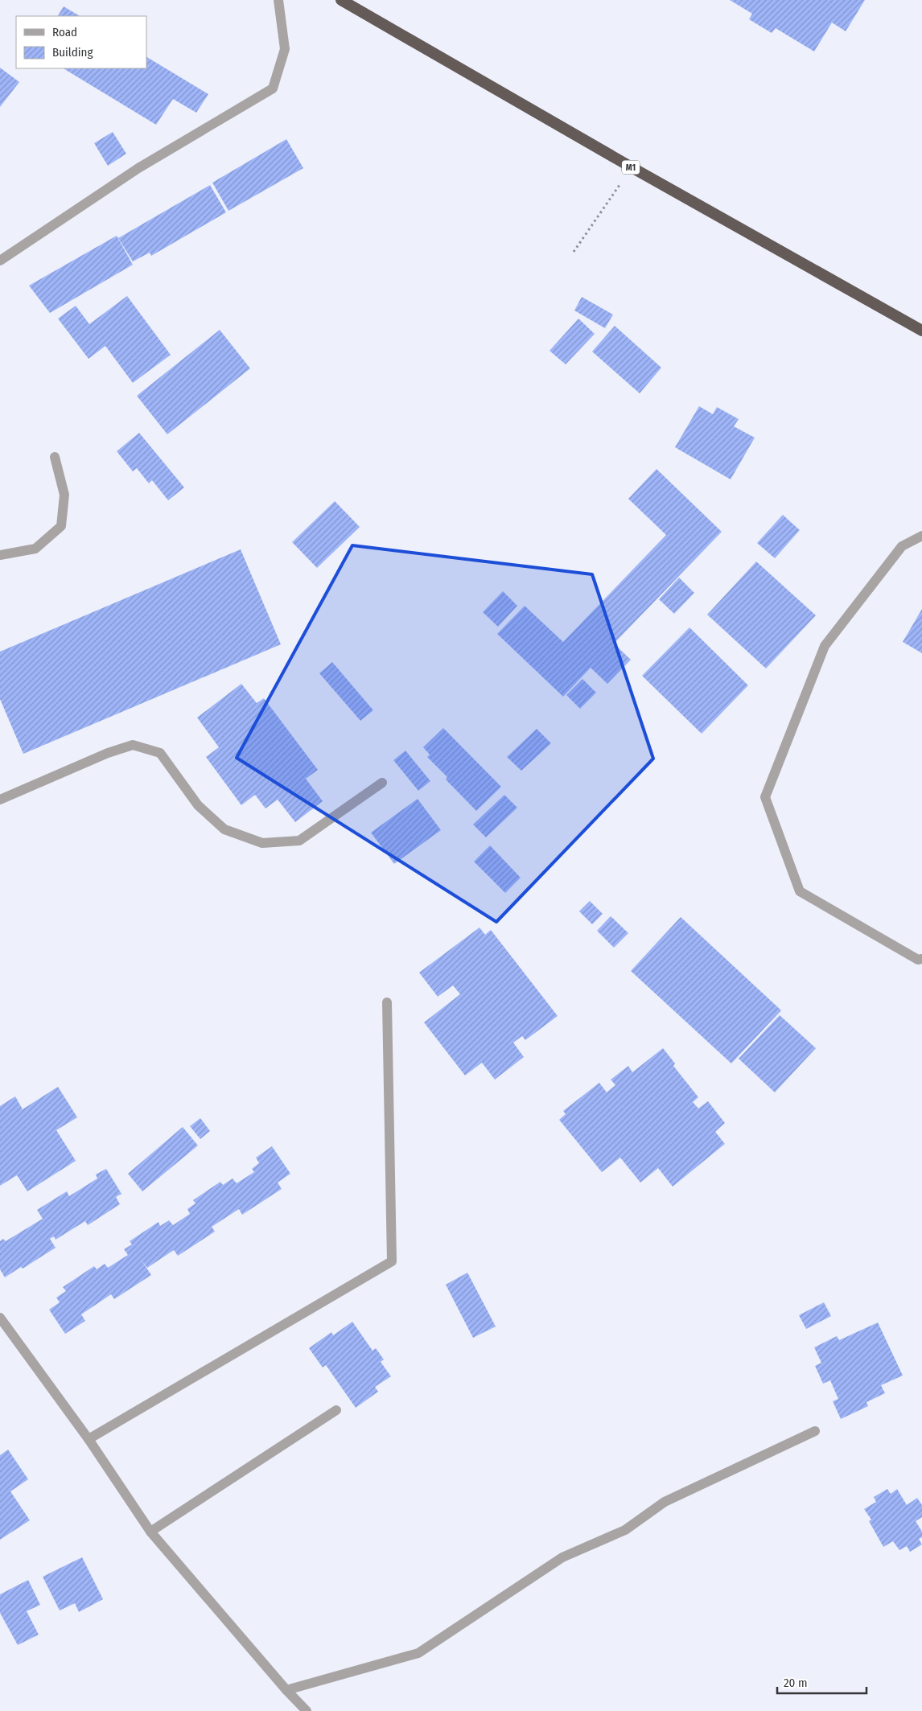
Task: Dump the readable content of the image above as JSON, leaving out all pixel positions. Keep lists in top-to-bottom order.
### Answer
{
  "streets": {
    "highway": ["M1"]
  },
  "legend": ["Road", "Building"],
  "scale_bar": "20 m"
}
